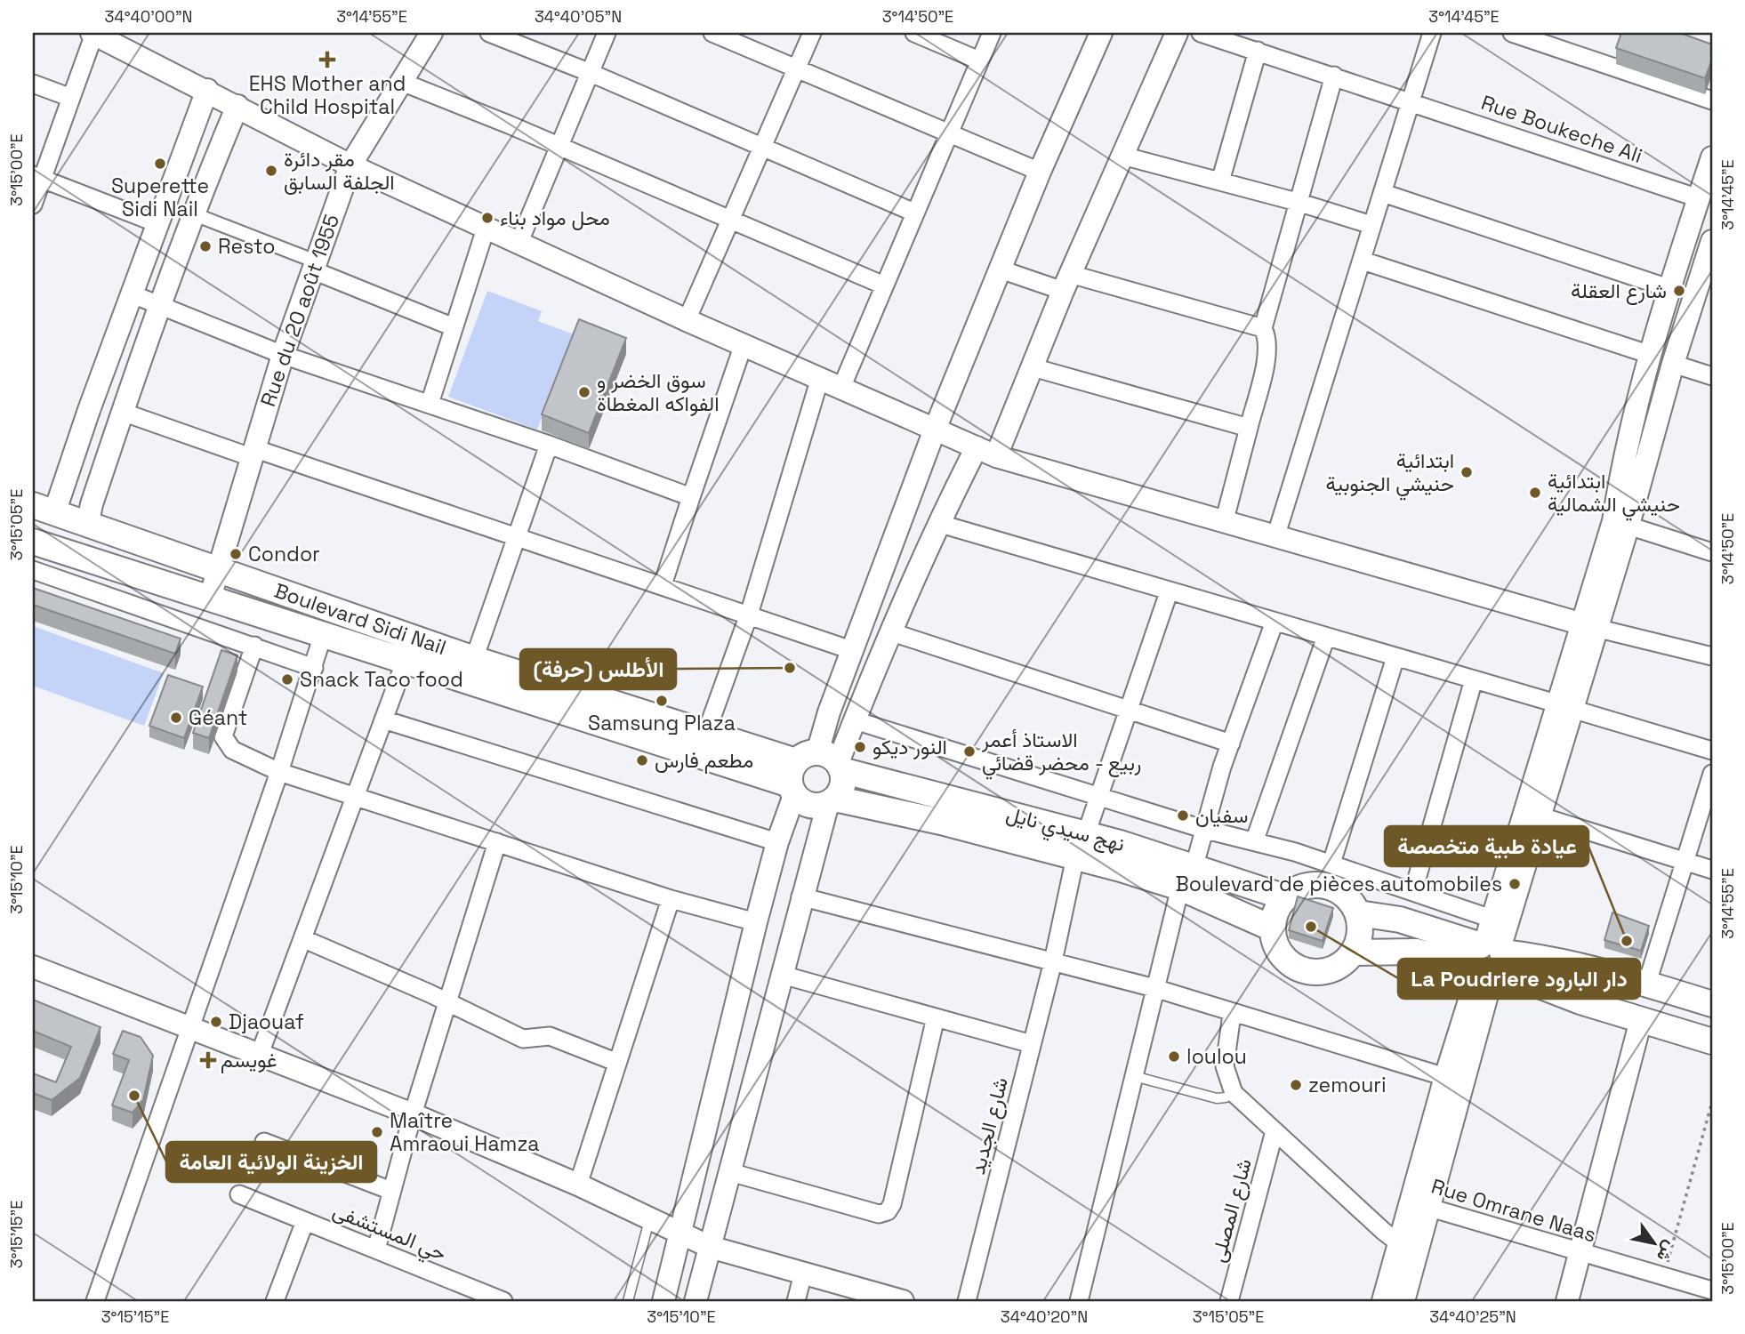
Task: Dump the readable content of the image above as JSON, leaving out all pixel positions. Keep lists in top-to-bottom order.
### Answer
{
  "streets": {
    "main road": ["Boulevard Sidi Nail", "نهج سيدي نايل"],
    "street": [
      "Rue Boukeche Ali",
      "Rue du 20 août 1955",
      "شارع الجديد",
      "شارع المصلى",
      "Rue Omrane Naas",
      "حي المستشفى"
    ]
  },
  "crossings": [
    ["Rue du 20 août 1955", "Boulevard Sidi Nail"],
    ["Boulevard Sidi Nail", "نهج سيدي نايل"],
    ["نهج سيدي نايل", "شارع الجديد"]
  ],
  "places": {
    "health": ["EHS Mother and Child Hospital", "غويسم"],
    "other": [
      "Superette Sidi Nail",
      "مقر دائرة الجلفة السابق",
      "محل مواد بناء",
      "Resto",
      "شارع العقلة",
      "سوق الخضر و الفواكه المغطاة",
      "ابتدائية حنيشي الجنوبية",
      "ابتدائية حنيشي الشمالية",
      "Condor",
      "الأطلس (حرفة)",
      "Snack Taco food",
      "Samsung Plaza",
      "Géant",
      "النور ديكو",
      "الاستاذ أعمر ربيع - محضر قضائي",
      "مطعم فارس",
      "سفيان",
      "Boulevard de pièces automobiles",
      "La Poudriere دار البارود",
      "عيادة طبية متخصصة",
      "Djaouaf",
      "loulou",
      "zemouri",
      "الخزينة الولائية العامة",
      "Maître Amraoui Hamza"
    ]
  },
  "north": "bottom right",
  "coordinates": [
    "34°40'00\"N",
    "3°14'55\"E",
    "34°40'05\"N",
    "3°14'50\"E",
    "3°14'45\"E",
    "3°15'00\"E",
    "3°15'05\"E",
    "3°15'10\"E",
    "3°15'15\"E",
    "34°40'20\"N",
    "34°40'25\"N"
  ]
}
